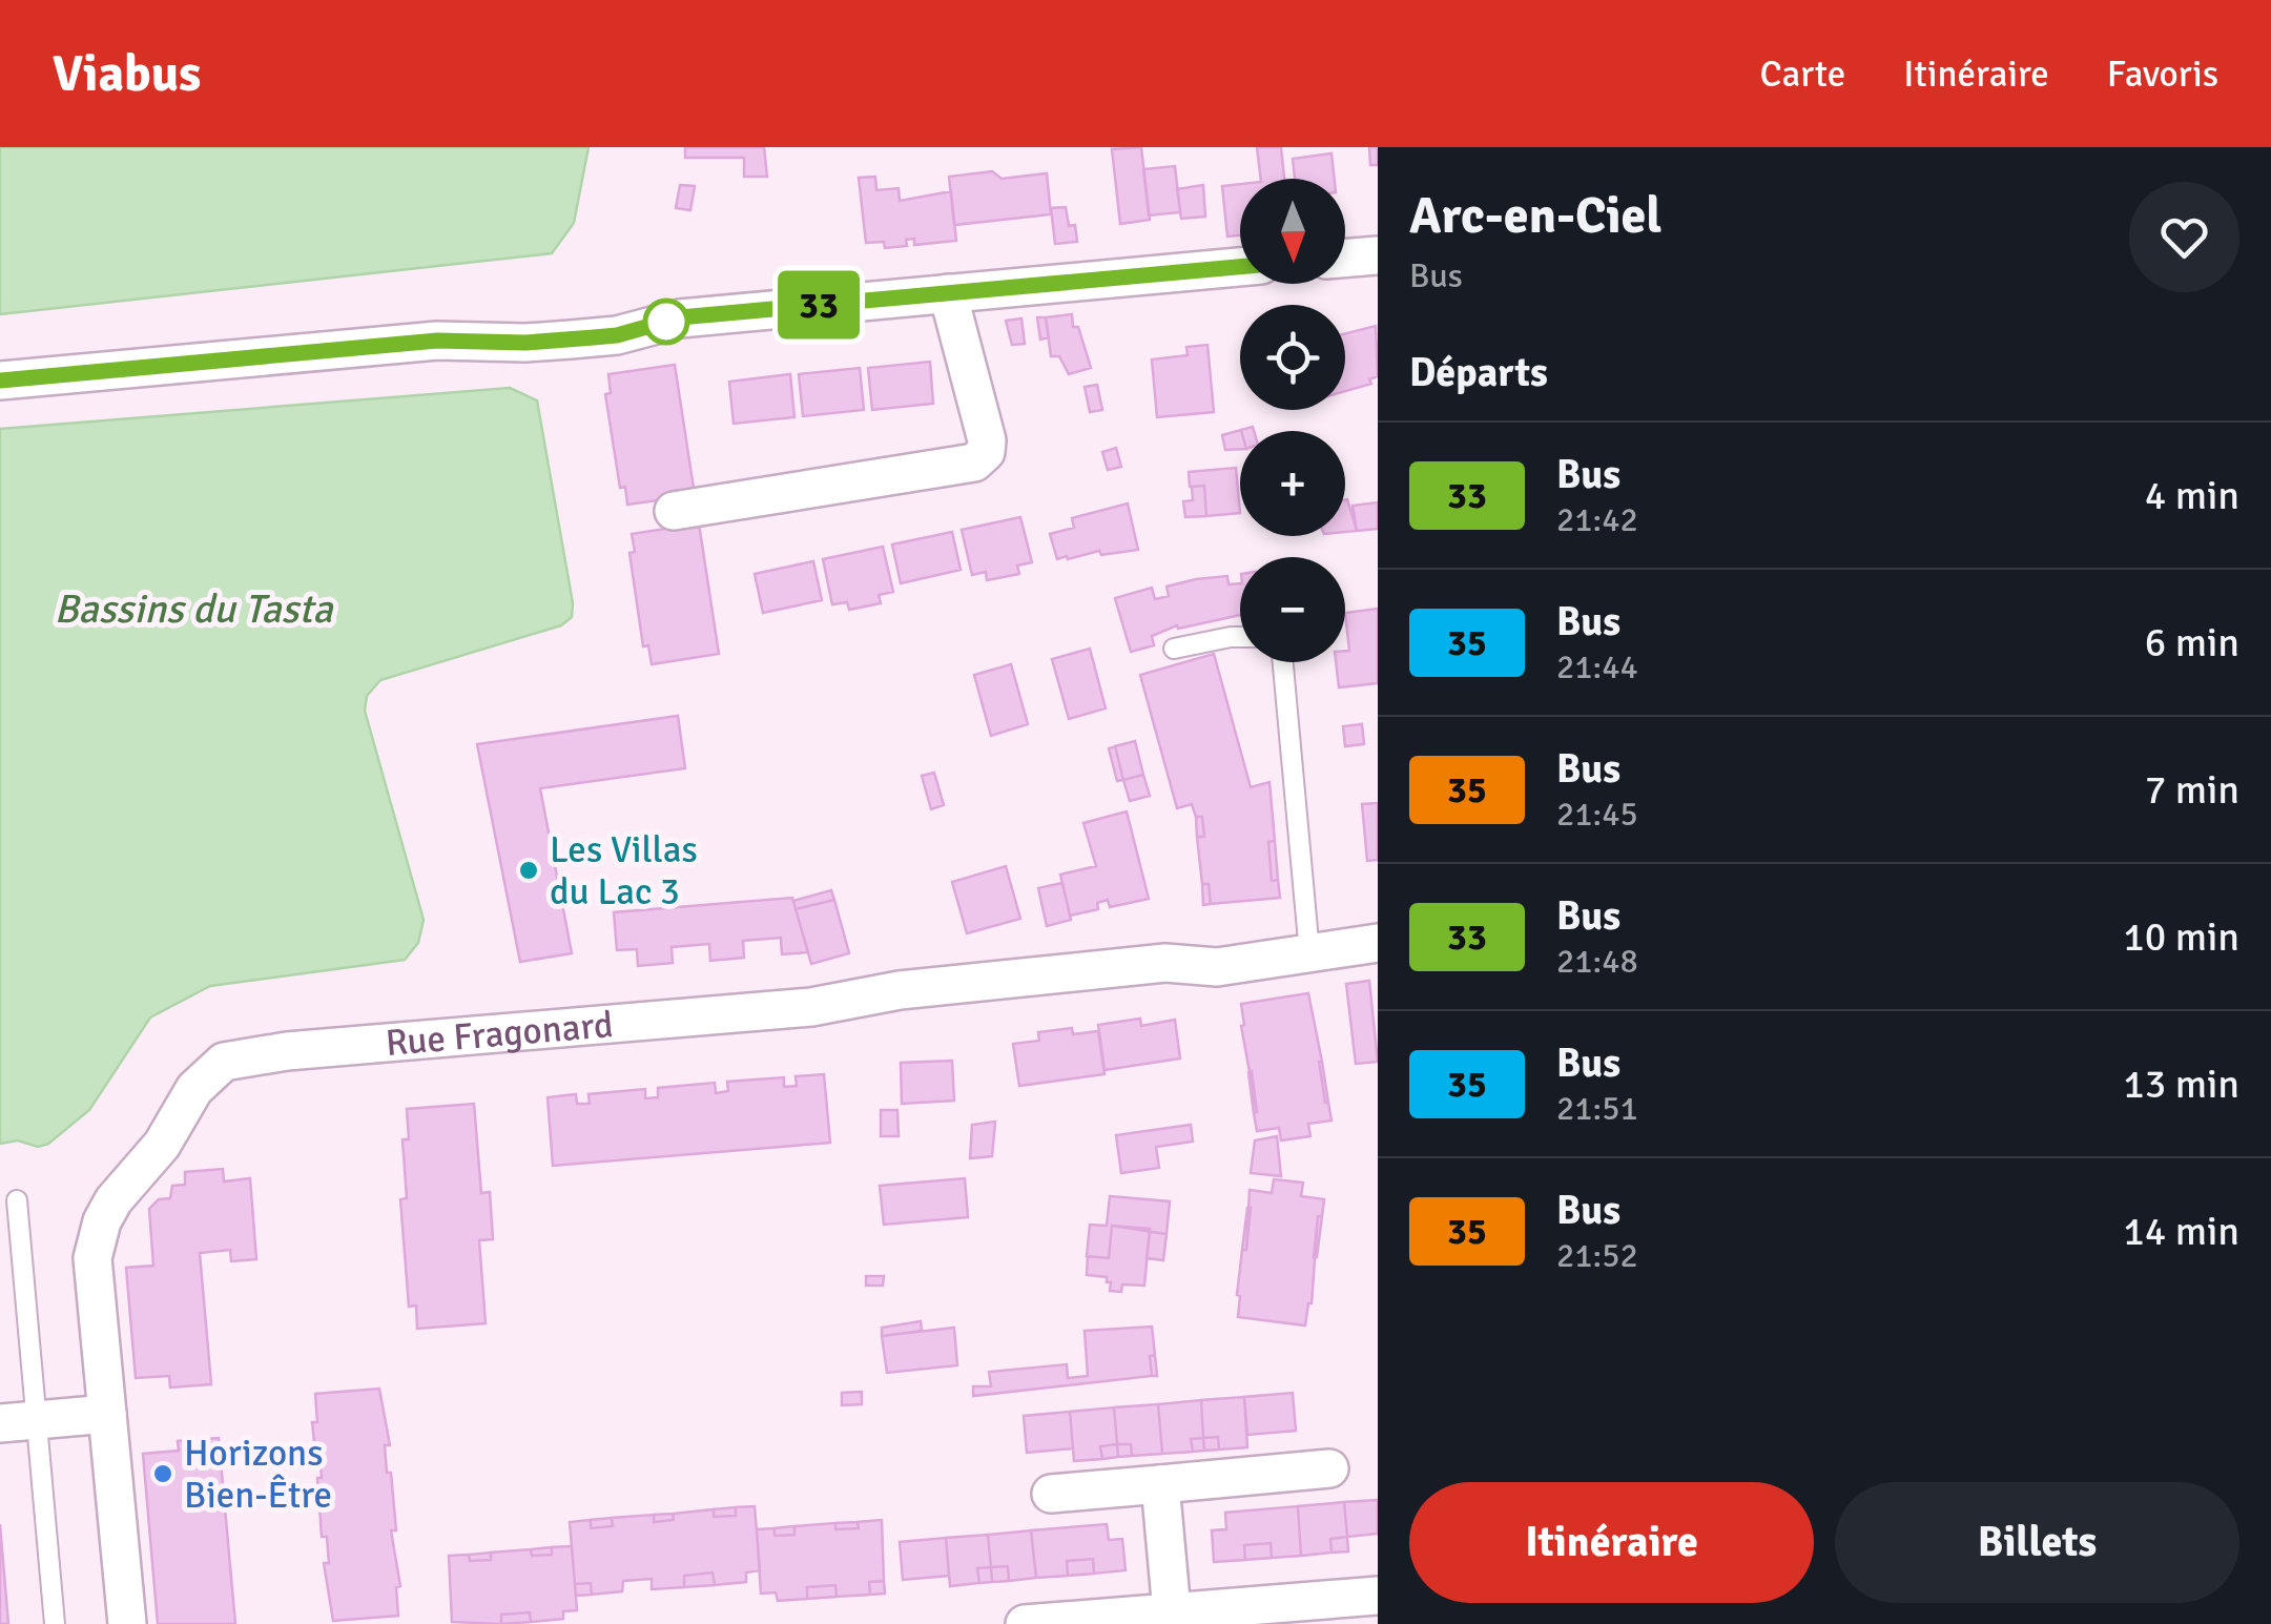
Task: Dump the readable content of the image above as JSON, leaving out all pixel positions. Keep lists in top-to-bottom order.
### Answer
{
  "streets": {
    "street": ["Rue Fragonard"]
  },
  "water": ["Bassins du Tasta"],
  "places": ["Les Villas du Lac 3", "Horizons Bien-Être"],
  "lines": ["bus line 33"],
  "north": "bottom",
  "page": {
    "header": "Viabus",
    "nav": ["Carte", "Itinéraire", "Favoris"],
    "on_map": "33",
    "heading": [
      ["Arc-en-Ciel", "Bus"],
      "Départs"
    ],
    "map_buttons": ["+", "−"],
    "list": [
      {
        "mark": "33",
        "name": "Bus",
        "note": "21:42",
        "value": "4 min"
      },
      {
        "mark": "35",
        "name": "Bus",
        "note": "21:44",
        "value": "6 min"
      },
      {
        "mark": "35",
        "name": "Bus",
        "note": "21:45",
        "value": "7 min"
      },
      {
        "mark": "33",
        "name": "Bus",
        "note": "21:48",
        "value": "10 min"
      },
      {
        "mark": "35",
        "name": "Bus",
        "note": "21:51",
        "value": "13 min"
      },
      {
        "mark": "35",
        "name": "Bus",
        "note": "21:52",
        "value": "14 min"
      }
    ],
    "buttons": ["Itinéraire", "Billets"]
  }
}
